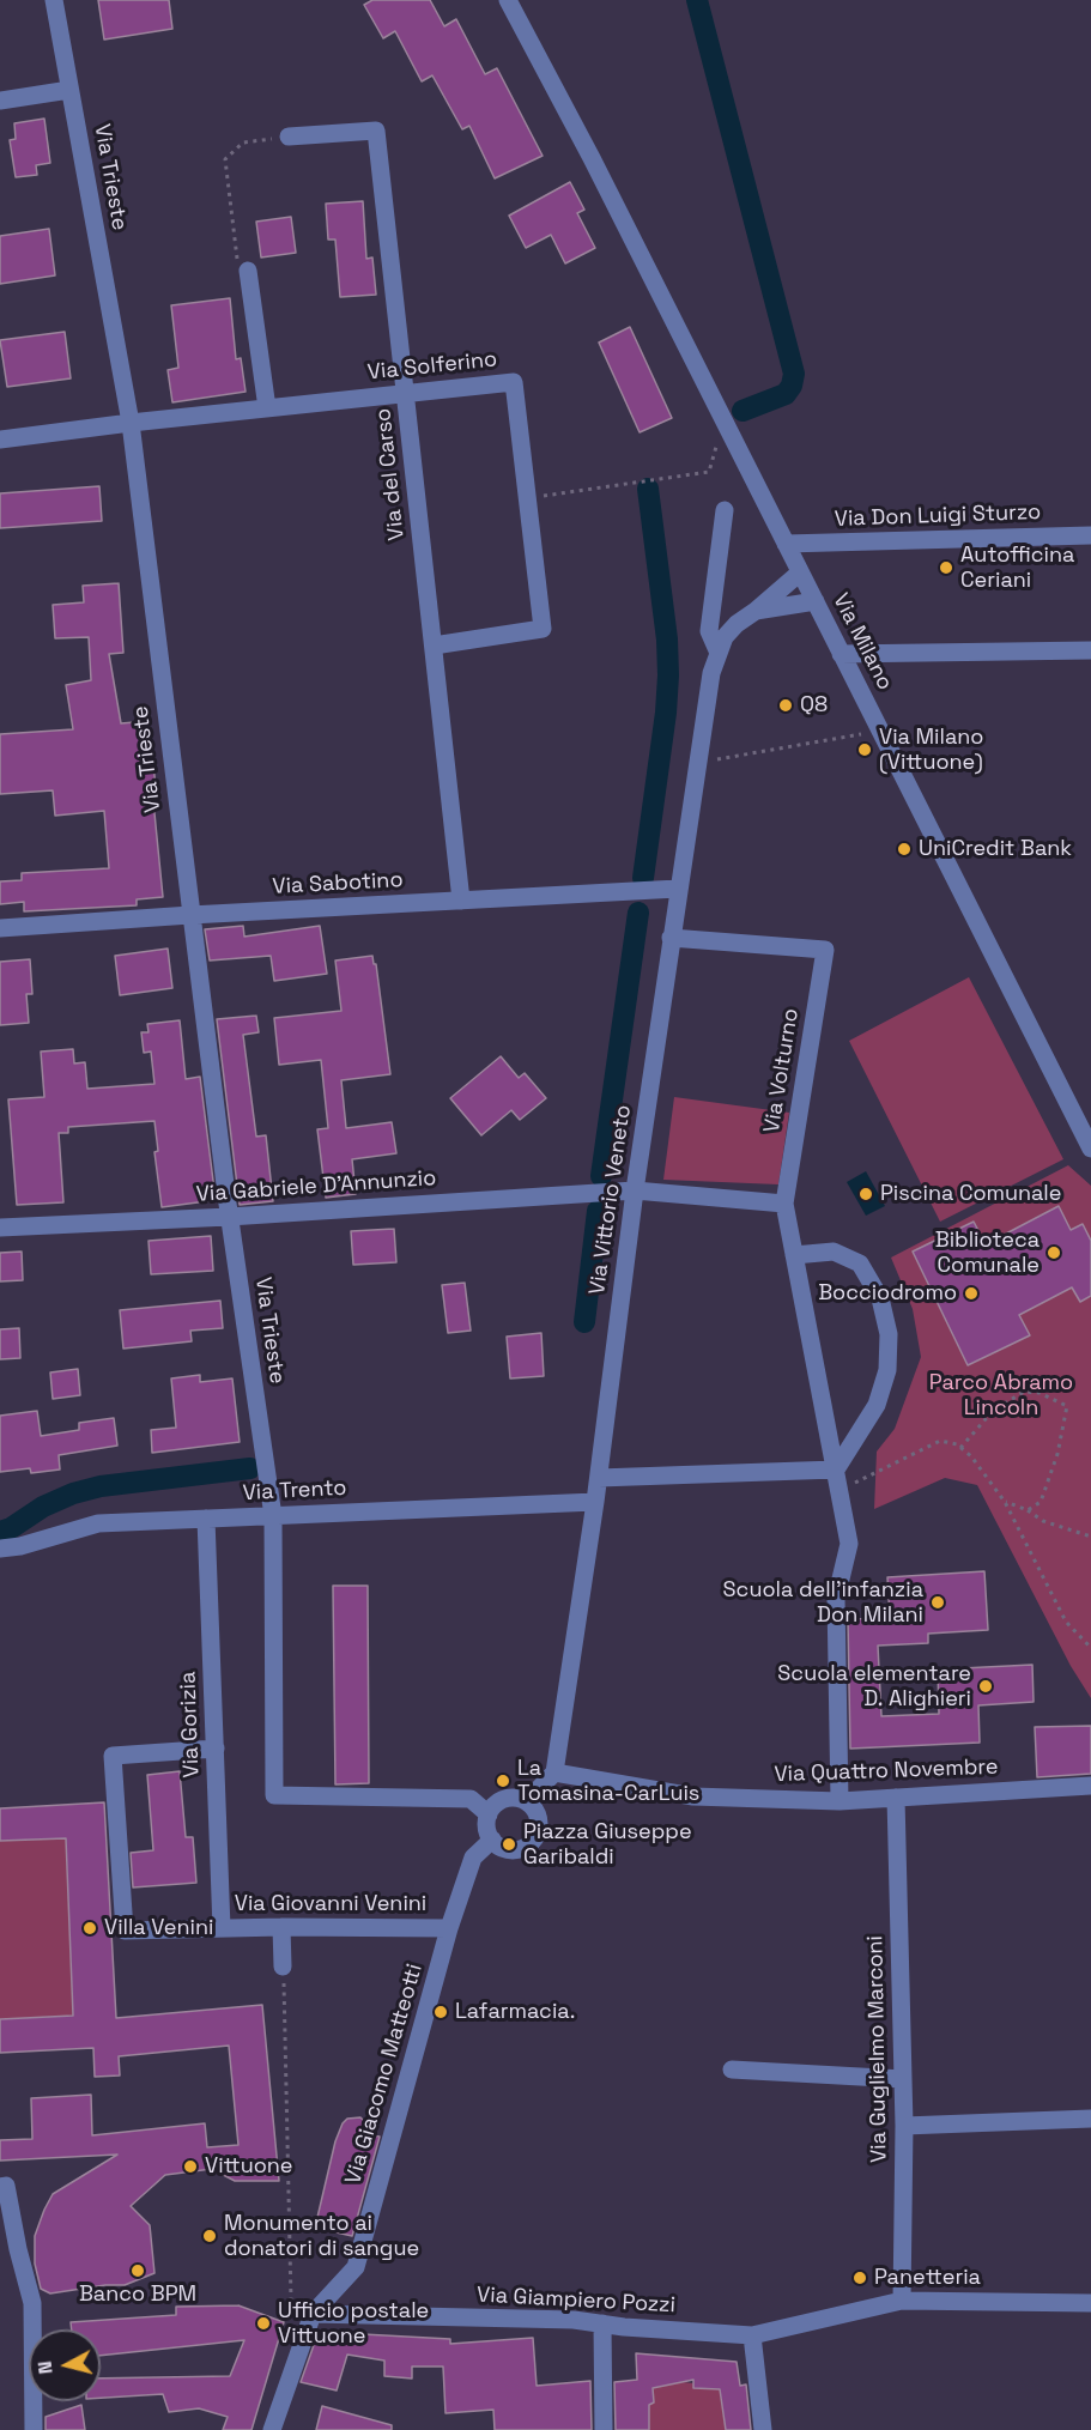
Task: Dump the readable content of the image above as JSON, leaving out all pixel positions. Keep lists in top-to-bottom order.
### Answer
{
  "streets": {
    "street": [
      "Via Trieste",
      "Via Solferino",
      "Via del Carso",
      "Via Don Luigi Sturzo",
      "Via Milano",
      "Via Sabotino",
      "Via Volturno",
      "Via Gabriele D'Annunzio",
      "Via Vittorio Veneto",
      "Via Trento",
      "Via Gorizia",
      "Via Quattro Novembre",
      "Via Giovanni Venini",
      "Via Guglielmo Marconi",
      "Via Giacomo Matteotti",
      "Via Giampiero Pozzi"
    ]
  },
  "crossings": [
    ["Via Trieste", "Via Solferino"],
    ["Via Trieste", "Via Sabotino"],
    ["Via Trieste", "Via Gabriele D'Annunzio"],
    ["Via Trieste", "Via Trento"],
    ["Via Trieste", "Via Giacomo Matteotti"],
    ["Via Solferino", "Via del Carso"],
    ["Via del Carso", "Via Sabotino"],
    ["Via Don Luigi Sturzo", "Via Milano"],
    ["Via Milano", "Via Vittorio Veneto"],
    ["Via Sabotino", "Via Vittorio Veneto"],
    ["Via Volturno", "Via Vittorio Veneto"],
    ["Via Gabriele D'Annunzio", "Via Vittorio Veneto"],
    ["Via Vittorio Veneto", "Via Trento"],
    ["Via Vittorio Veneto", "Via Quattro Novembre"],
    ["Via Trento", "Via Gorizia"],
    ["Via Gorizia", "Via Giovanni Venini"],
    ["Via Quattro Novembre", "Via Guglielmo Marconi"],
    ["Via Giovanni Venini", "Via Giacomo Matteotti"],
    ["Via Guglielmo Marconi", "Via Giampiero Pozzi"],
    ["Via Giacomo Matteotti", "Via Giampiero Pozzi"]
  ],
  "parks": ["Parco Abramo Lincoln"],
  "places": [
    "Autofficina Ceriani",
    "Q8",
    "Via Milano (Vittuone)",
    "UniCredit Bank",
    "Piscina Comunale",
    "Biblioteca Comunale",
    "Bocciodromo",
    "Scuola dell'infanzia Don Milani",
    "Scuola elementare D. Alighieri",
    "La Tomasina-CarLuis",
    "Piazza Giuseppe Garibaldi",
    "Villa Venini",
    "Lafarmacia.",
    "Vittuone",
    "Monumento ai donatori di sangue",
    "Banco BPM",
    "Panetteria",
    "Ufficio postale Vittuone"
  ],
  "north": "left"
}
